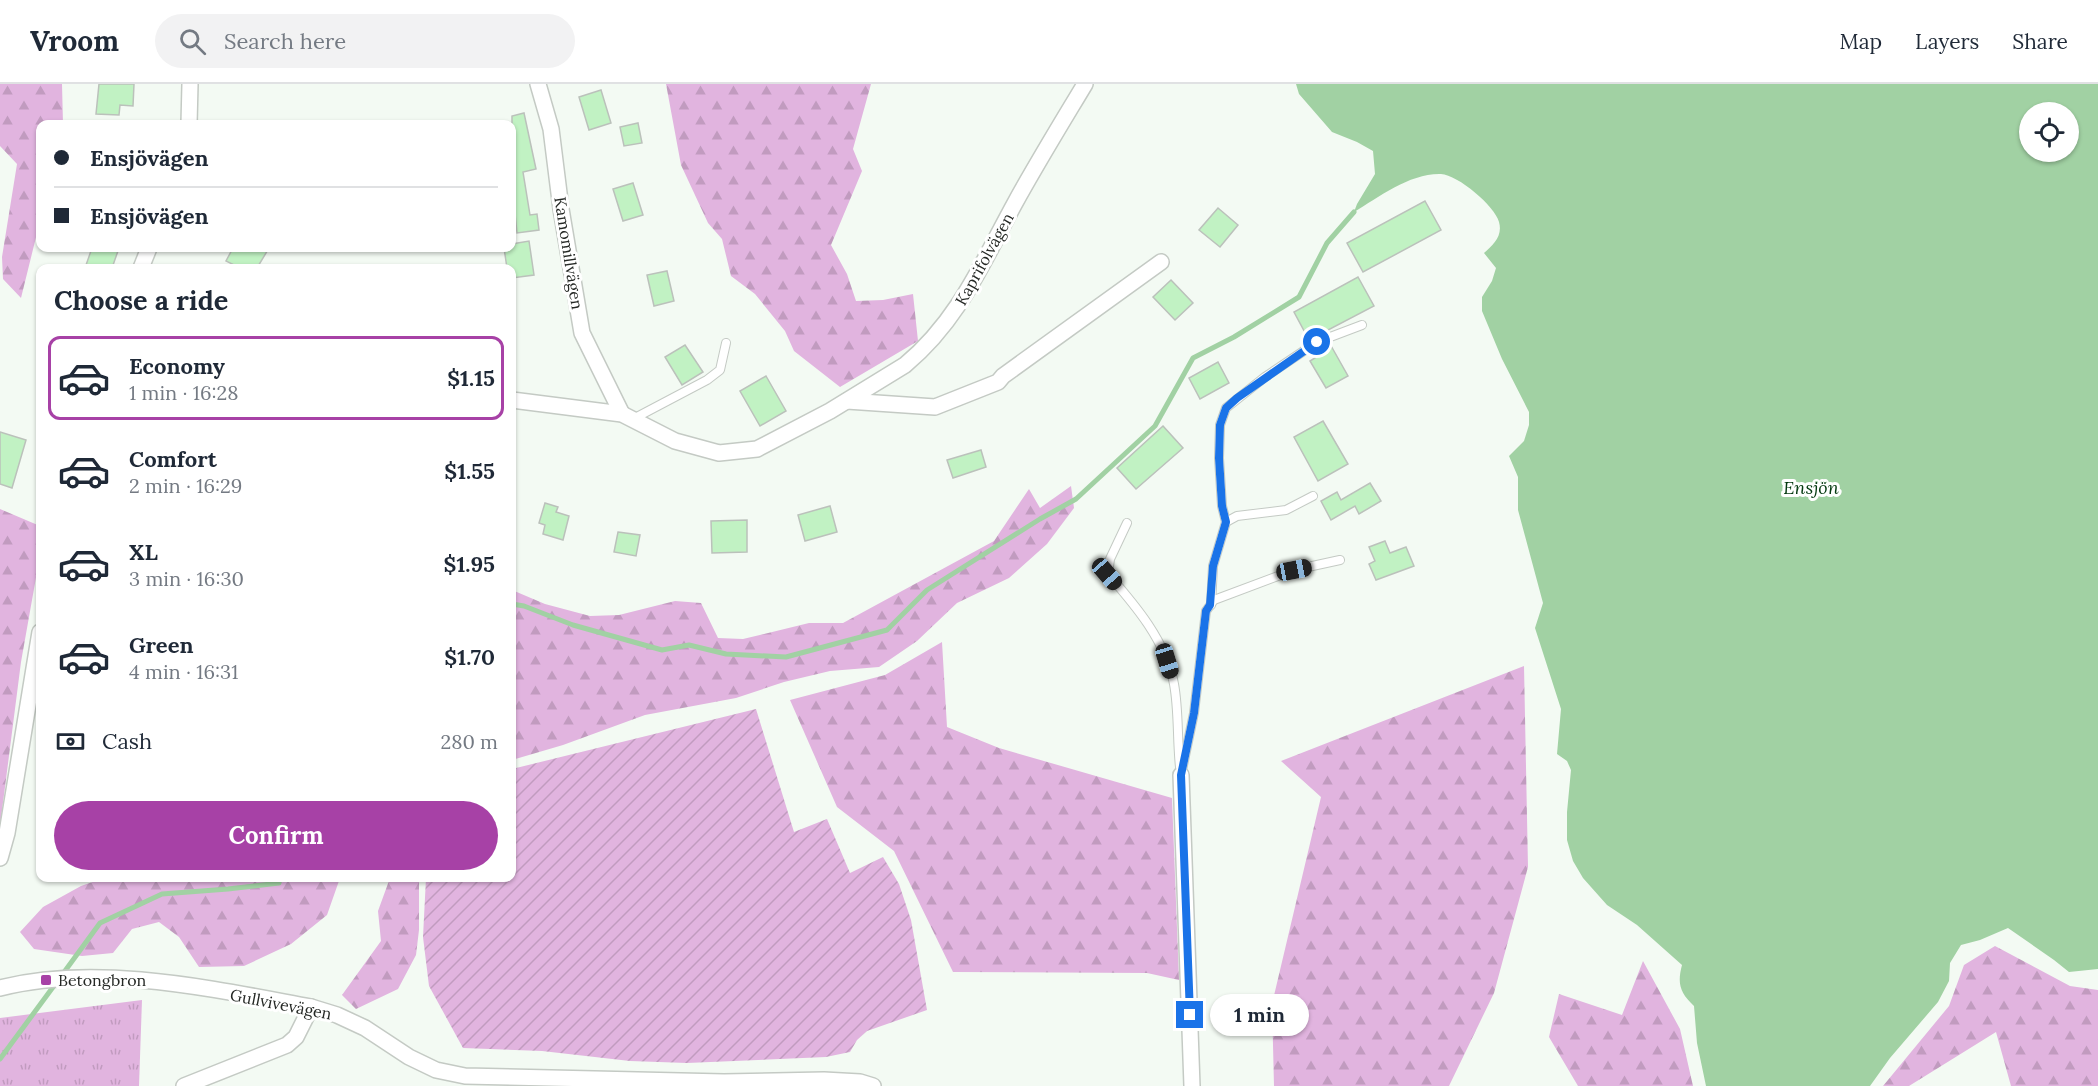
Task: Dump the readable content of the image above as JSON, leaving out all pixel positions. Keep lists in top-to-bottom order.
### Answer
{
  "streets": {
    "street": ["Kamomillvägen", "Kaprifolvägen", "Gullvivevägen"]
  },
  "crossings": [
    ["Kamomillvägen", "Kaprifolvägen"]
  ],
  "water": ["Ensjön"],
  "places": {
    "transit": ["Betongbron"]
  },
  "page": {
    "header": "Vroom",
    "search": "Search here",
    "nav": ["Map", "Layers", "Share"],
    "banner": ["Ensjövägen", "Ensjövägen"],
    "heading": "Choose a ride",
    "list": [
      {
        "name": "Economy",
        "note": "1 min · 16:28",
        "value": "$1.15"
      },
      {
        "name": "Comfort",
        "note": "2 min · 16:29",
        "value": "$1.55"
      },
      {
        "name": "XL",
        "note": "3 min · 16:30",
        "value": "$1.95"
      },
      {
        "name": "Green",
        "note": "4 min · 16:31",
        "value": "$1.70"
      }
    ],
    "pay": ["Cash", "280 m"],
    "buttons": "Confirm",
    "bubble": "1 min"
  }
}
